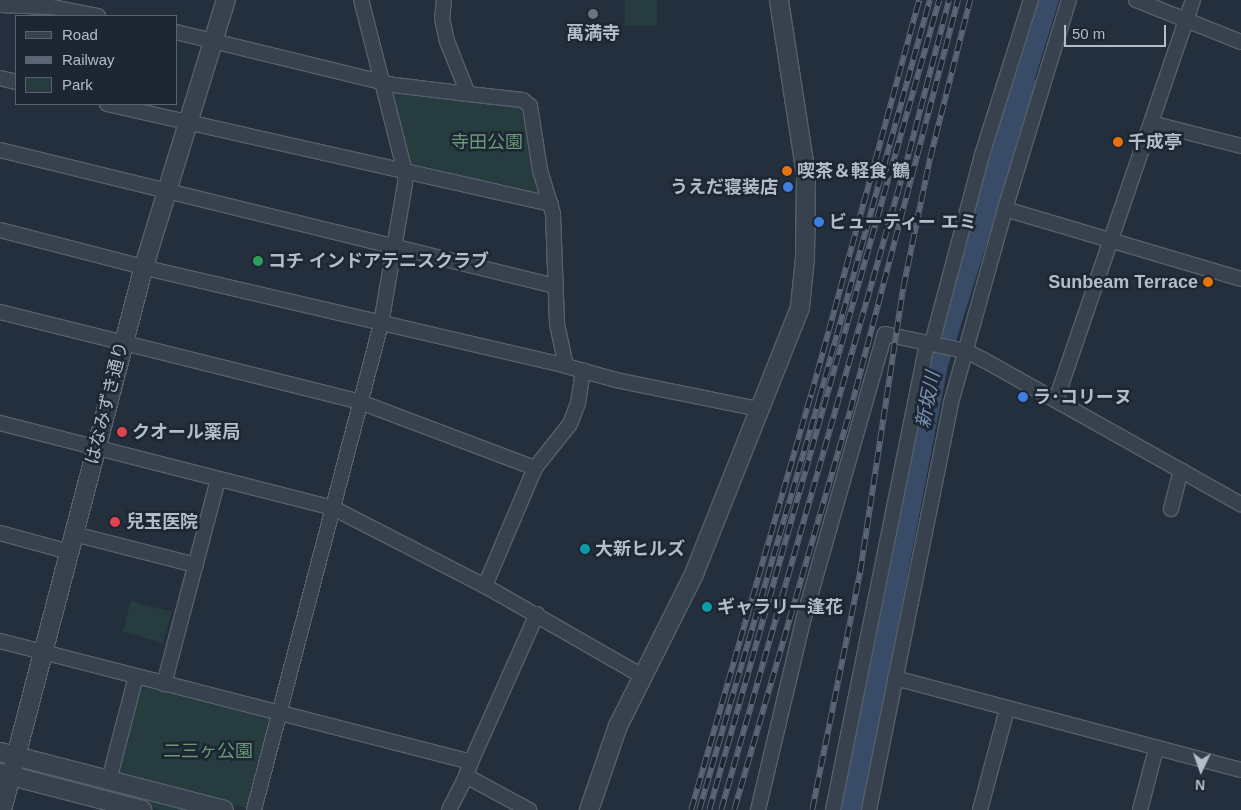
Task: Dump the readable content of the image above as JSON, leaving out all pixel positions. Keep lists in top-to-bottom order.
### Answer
{
  "streets": {
    "street": ["はなみずき通り"]
  },
  "water": ["新坂川"],
  "parks": ["寺田公園", "二三ヶ公園"],
  "places": [
    "萬満寺",
    "千成亭",
    "喫茶＆軽食 鶴",
    "うえだ寝装店",
    "ビューティー エミ",
    "コチ インドアテニスクラブ",
    "Sunbeam Terrace",
    "ラ･コリーヌ",
    "クオール薬局",
    "兒玉医院",
    "大新ヒルズ",
    "ギャラリー逢花"
  ],
  "legend": ["Road", "Railway", "Park"],
  "scale_bar": "50 m",
  "north": "bottom"
}
